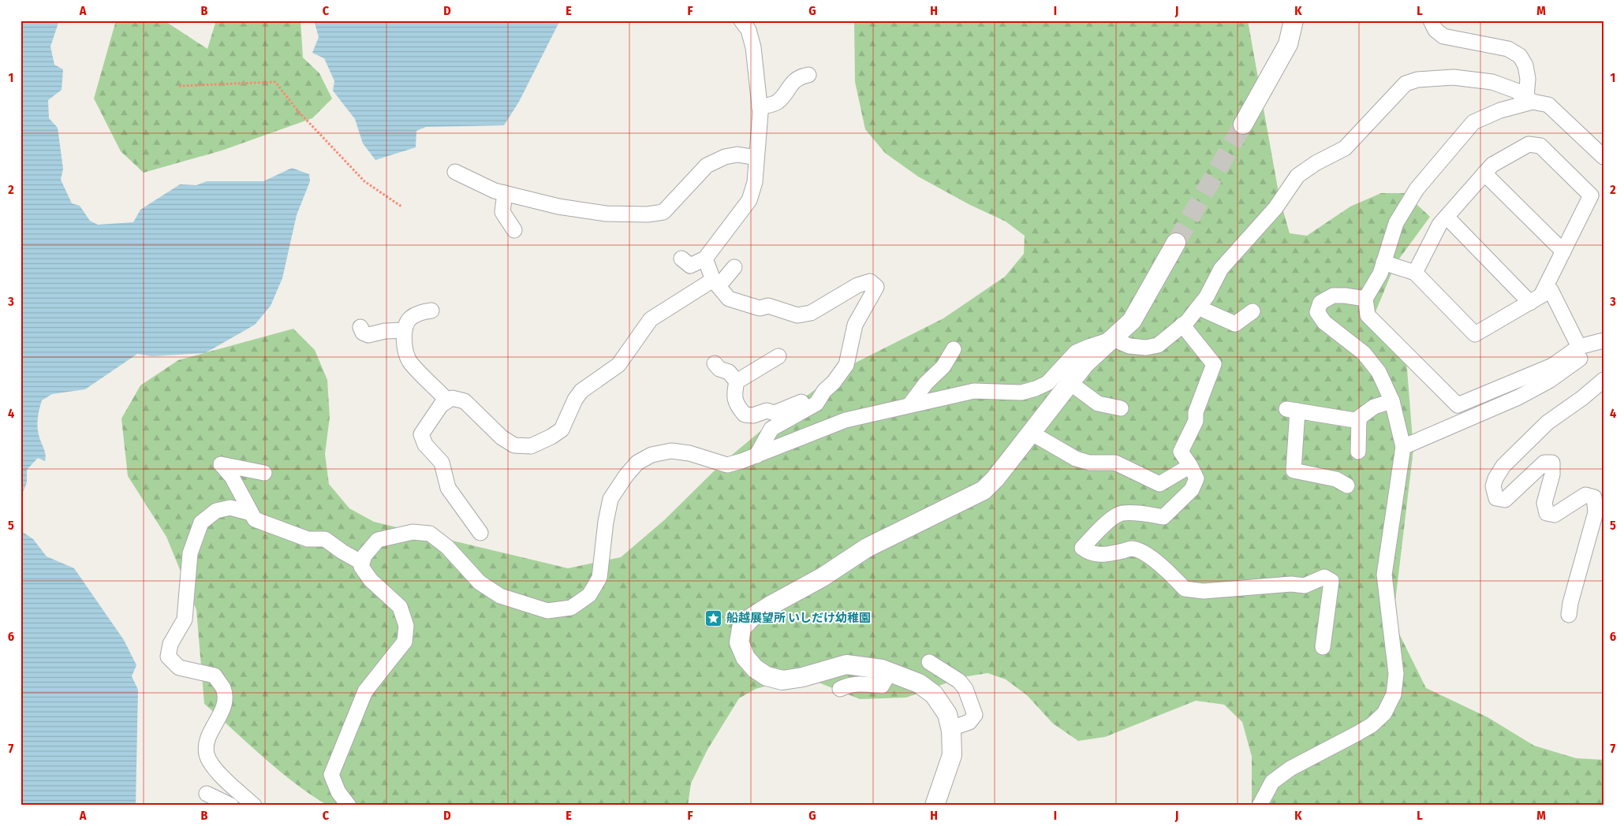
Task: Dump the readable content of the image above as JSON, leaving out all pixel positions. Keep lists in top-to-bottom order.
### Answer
{
  "places": {
    "place": ["船越展望所 いしだけ幼稚園"]
  },
  "grid": {
    "columns": [
      "A",
      "B",
      "C",
      "D",
      "E",
      "F",
      "G",
      "H",
      "I",
      "J",
      "K",
      "L",
      "M"
    ],
    "rows": [
      "1",
      "2",
      "3",
      "4",
      "5",
      "6",
      "7"
    ]
  }
}
